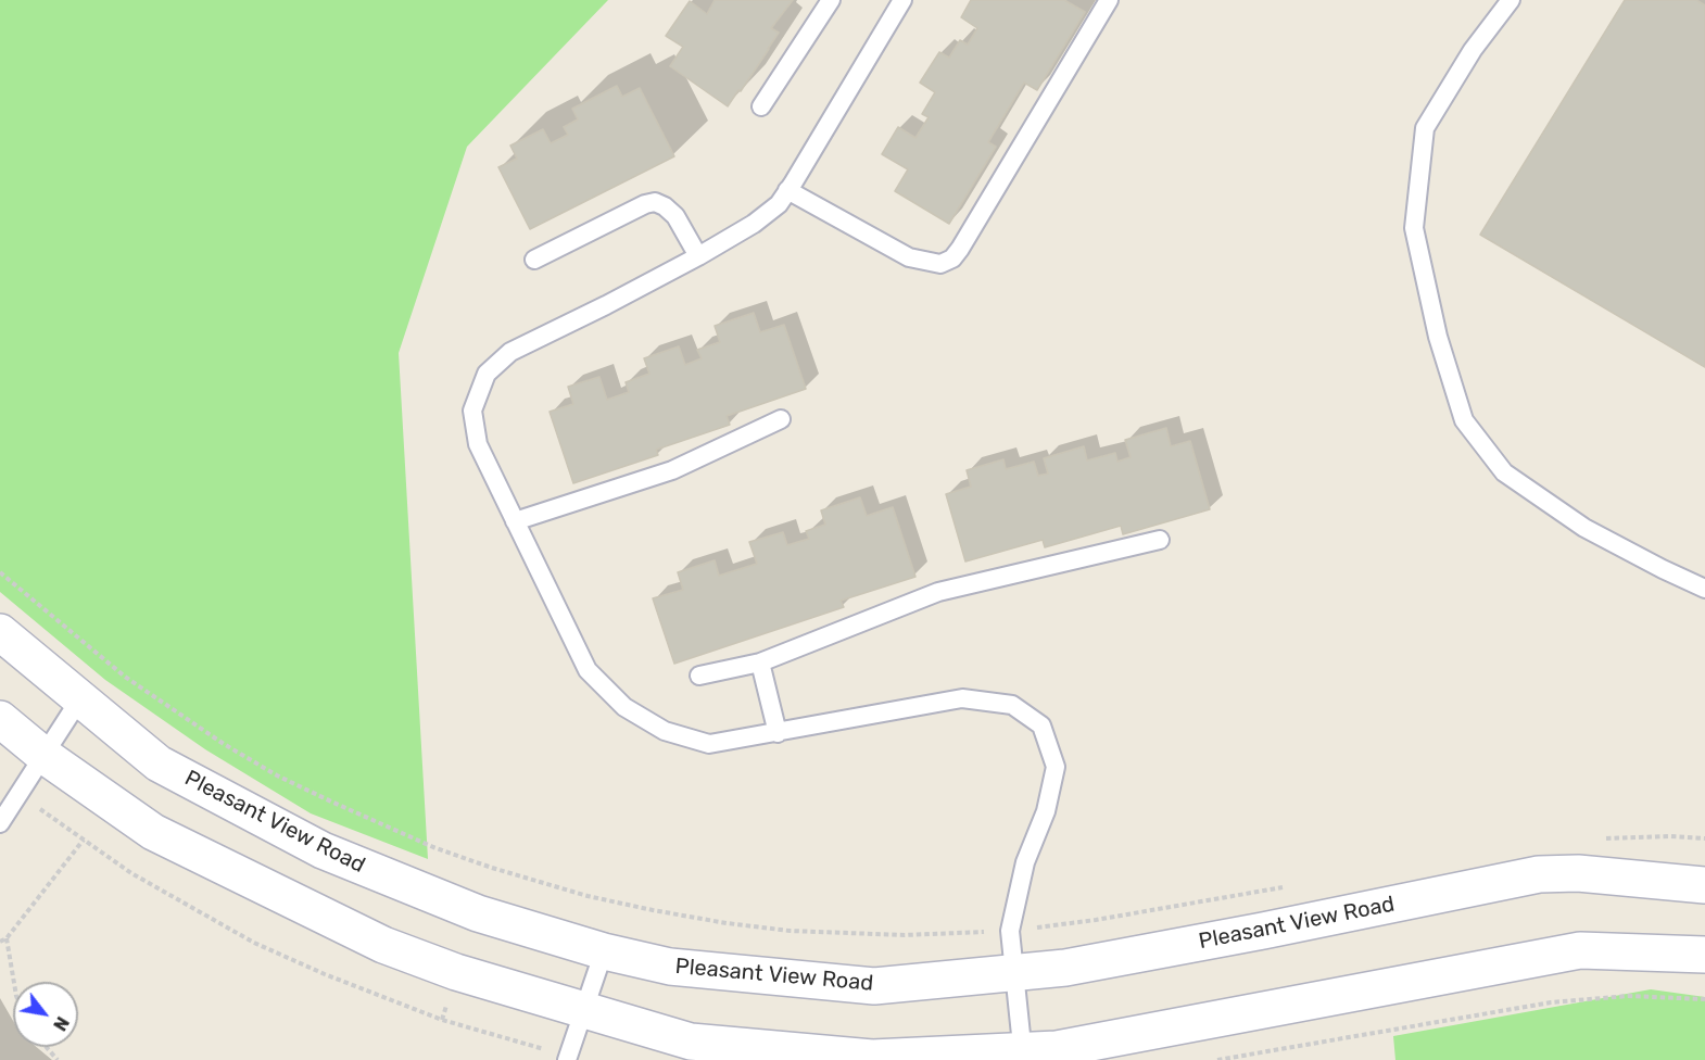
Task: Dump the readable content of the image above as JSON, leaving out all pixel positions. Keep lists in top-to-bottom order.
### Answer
{
  "streets": {
    "street": ["Pleasant View Road"]
  },
  "north": "bottom right"
}
